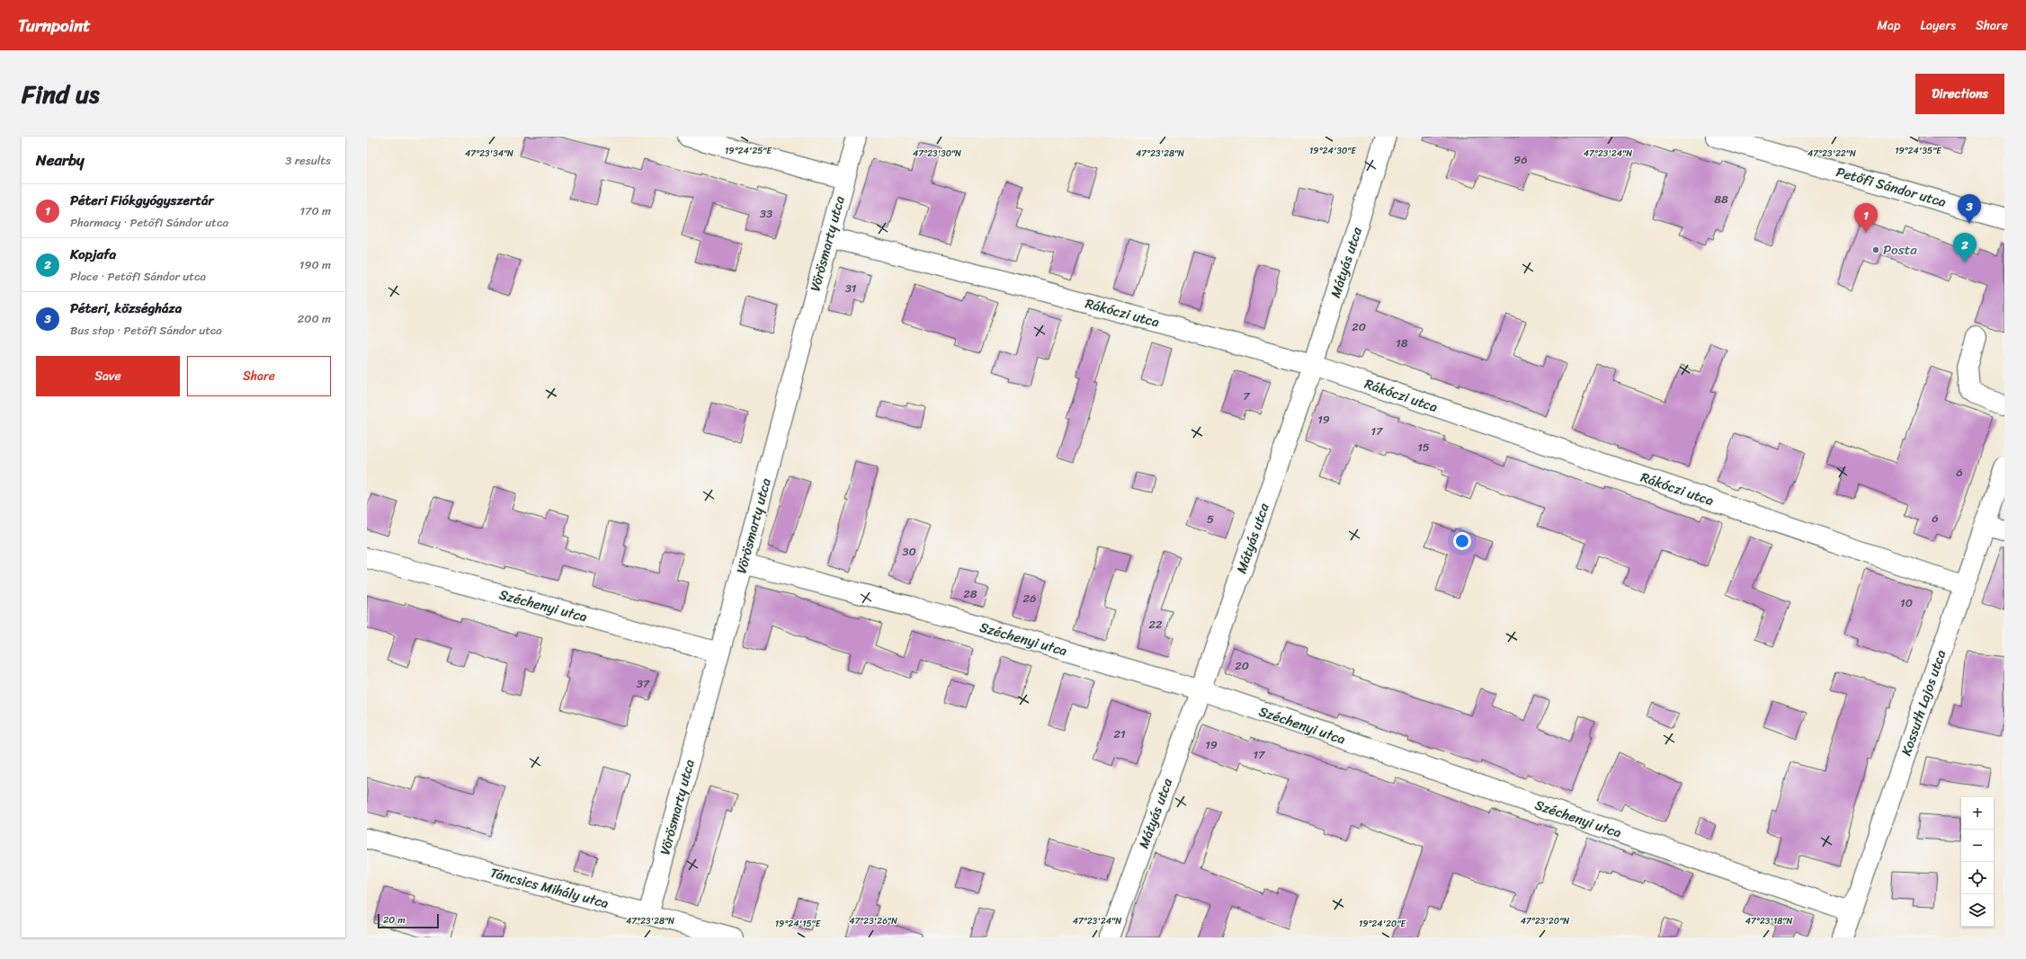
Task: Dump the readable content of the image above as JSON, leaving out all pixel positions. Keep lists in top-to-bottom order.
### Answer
{
  "streets": {
    "street": [
      "Petőfi Sándor utca",
      "Vörösmarty utca",
      "Mátyás utca",
      "Rákóczi utca",
      "Széchenyi utca",
      "Kossuth Lajos utca",
      "Táncsics Mihály utca"
    ]
  },
  "crossings": [
    ["Vörösmarty utca", "Rákóczi utca"],
    ["Vörösmarty utca", "Széchenyi utca"],
    ["Vörösmarty utca", "Táncsics Mihály utca"],
    ["Mátyás utca", "Rákóczi utca"],
    ["Mátyás utca", "Széchenyi utca"],
    ["Rákóczi utca", "Kossuth Lajos utca"],
    ["Széchenyi utca", "Kossuth Lajos utca"]
  ],
  "places": ["Posta"],
  "house_numbers": [
    "96",
    "88",
    "33",
    "31",
    "20",
    "18",
    "7",
    "19",
    "17",
    "15",
    "6",
    "6",
    "5",
    "30",
    "28",
    "26",
    "10",
    "22",
    "20",
    "37",
    "21",
    "19",
    "17"
  ],
  "scale_bar": "20 m",
  "page": {
    "header": "Turnpoint",
    "nav": ["Map", "Layers", "Share"],
    "title": "Find us",
    "buttons": [
      "Directions",
      ["Save", "Share"]
    ],
    "heading": ["Nearby", "3 results"],
    "list": [
      {
        "mark": "1",
        "name": "Péteri Fiókgyógyszertár",
        "note": "Pharmacy · Petőfi Sándor utca",
        "value": "170 m"
      },
      {
        "mark": "2",
        "name": "Kopjafa",
        "note": "Place · Petőfi Sándor utca",
        "value": "190 m"
      },
      {
        "mark": "3",
        "name": "Péteri, községháza",
        "note": "Bus stop · Petőfi Sándor utca",
        "value": "200 m"
      }
    ],
    "pins": ["3", "1", "2"],
    "map_buttons": ["+", "−"],
    "scale": "20 m"
  },
  "coordinates": [
    "19°24'25\"E",
    "19°24'35\"E",
    "19°24'30\"E",
    "47°23'34\"N",
    "47°23'30\"N",
    "47°23'28\"N",
    "47°23'24\"N",
    "47°23'22\"N",
    "47°23'26\"N",
    "47°23'20\"N",
    "47°23'18\"N",
    "19°24'15\"E",
    "19°24'20\"E"
  ]
}
